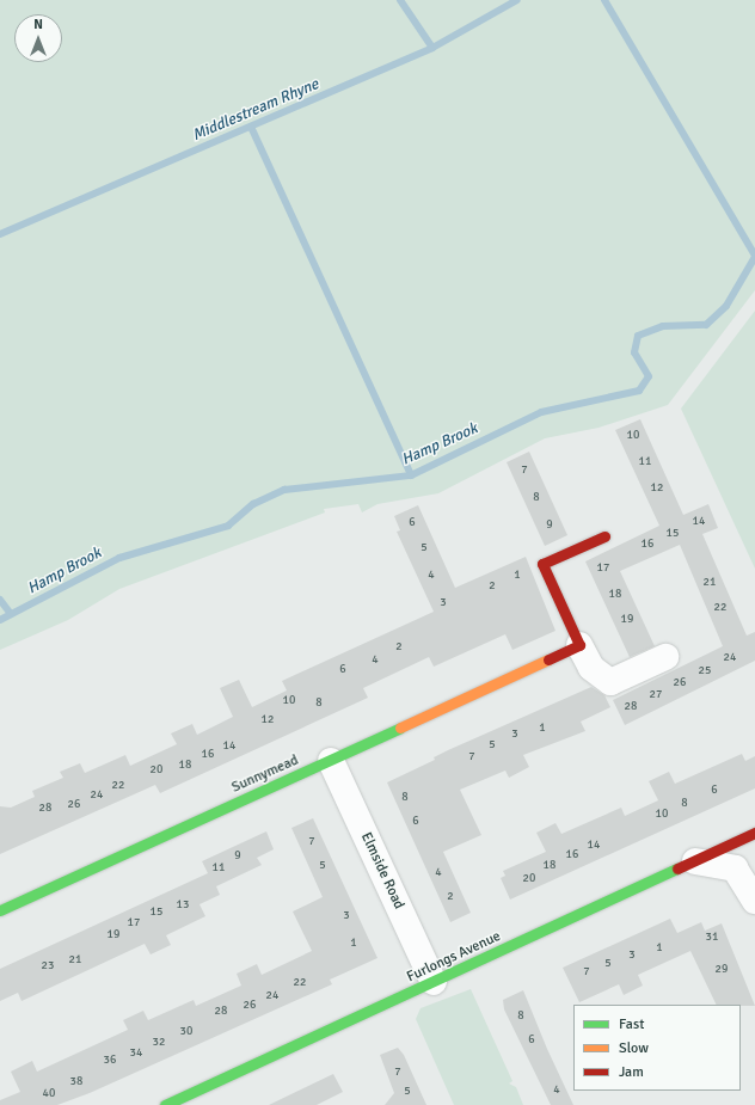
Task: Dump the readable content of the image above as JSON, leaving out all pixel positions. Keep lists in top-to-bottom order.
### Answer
{
  "streets": {
    "street": ["Sunnymead", "Elmside Road", "Furlongs Avenue"]
  },
  "crossings": [
    ["Sunnymead", "Elmside Road"],
    ["Elmside Road", "Furlongs Avenue"]
  ],
  "water": ["Middlestream Rhyne", "Hamp Brook"],
  "house_numbers": [
    "10",
    "11",
    "7",
    "12",
    "8",
    "14",
    "6",
    "9",
    "15",
    "16",
    "5",
    "17",
    "4",
    "1",
    "21",
    "2",
    "18",
    "3",
    "22",
    "19",
    "2",
    "24",
    "4",
    "6",
    "25",
    "26",
    "27",
    "10",
    "8",
    "28",
    "12",
    "1",
    "3",
    "5",
    "14",
    "16",
    "7",
    "18",
    "20",
    "22",
    "6",
    "24",
    "8",
    "8",
    "26",
    "28",
    "10",
    "6",
    "7",
    "14",
    "16",
    "9",
    "5",
    "18",
    "11",
    "4",
    "20",
    "2",
    "13",
    "15",
    "3",
    "17",
    "19",
    "31",
    "1",
    "1",
    "3",
    "21",
    "5",
    "23",
    "29",
    "7",
    "22",
    "24",
    "26",
    "28",
    "8",
    "30",
    "6",
    "32",
    "34",
    "36",
    "7",
    "38",
    "4",
    "5",
    "40"
  ],
  "legend": ["Fast", "Slow", "Jam"],
  "north": "top"
}
